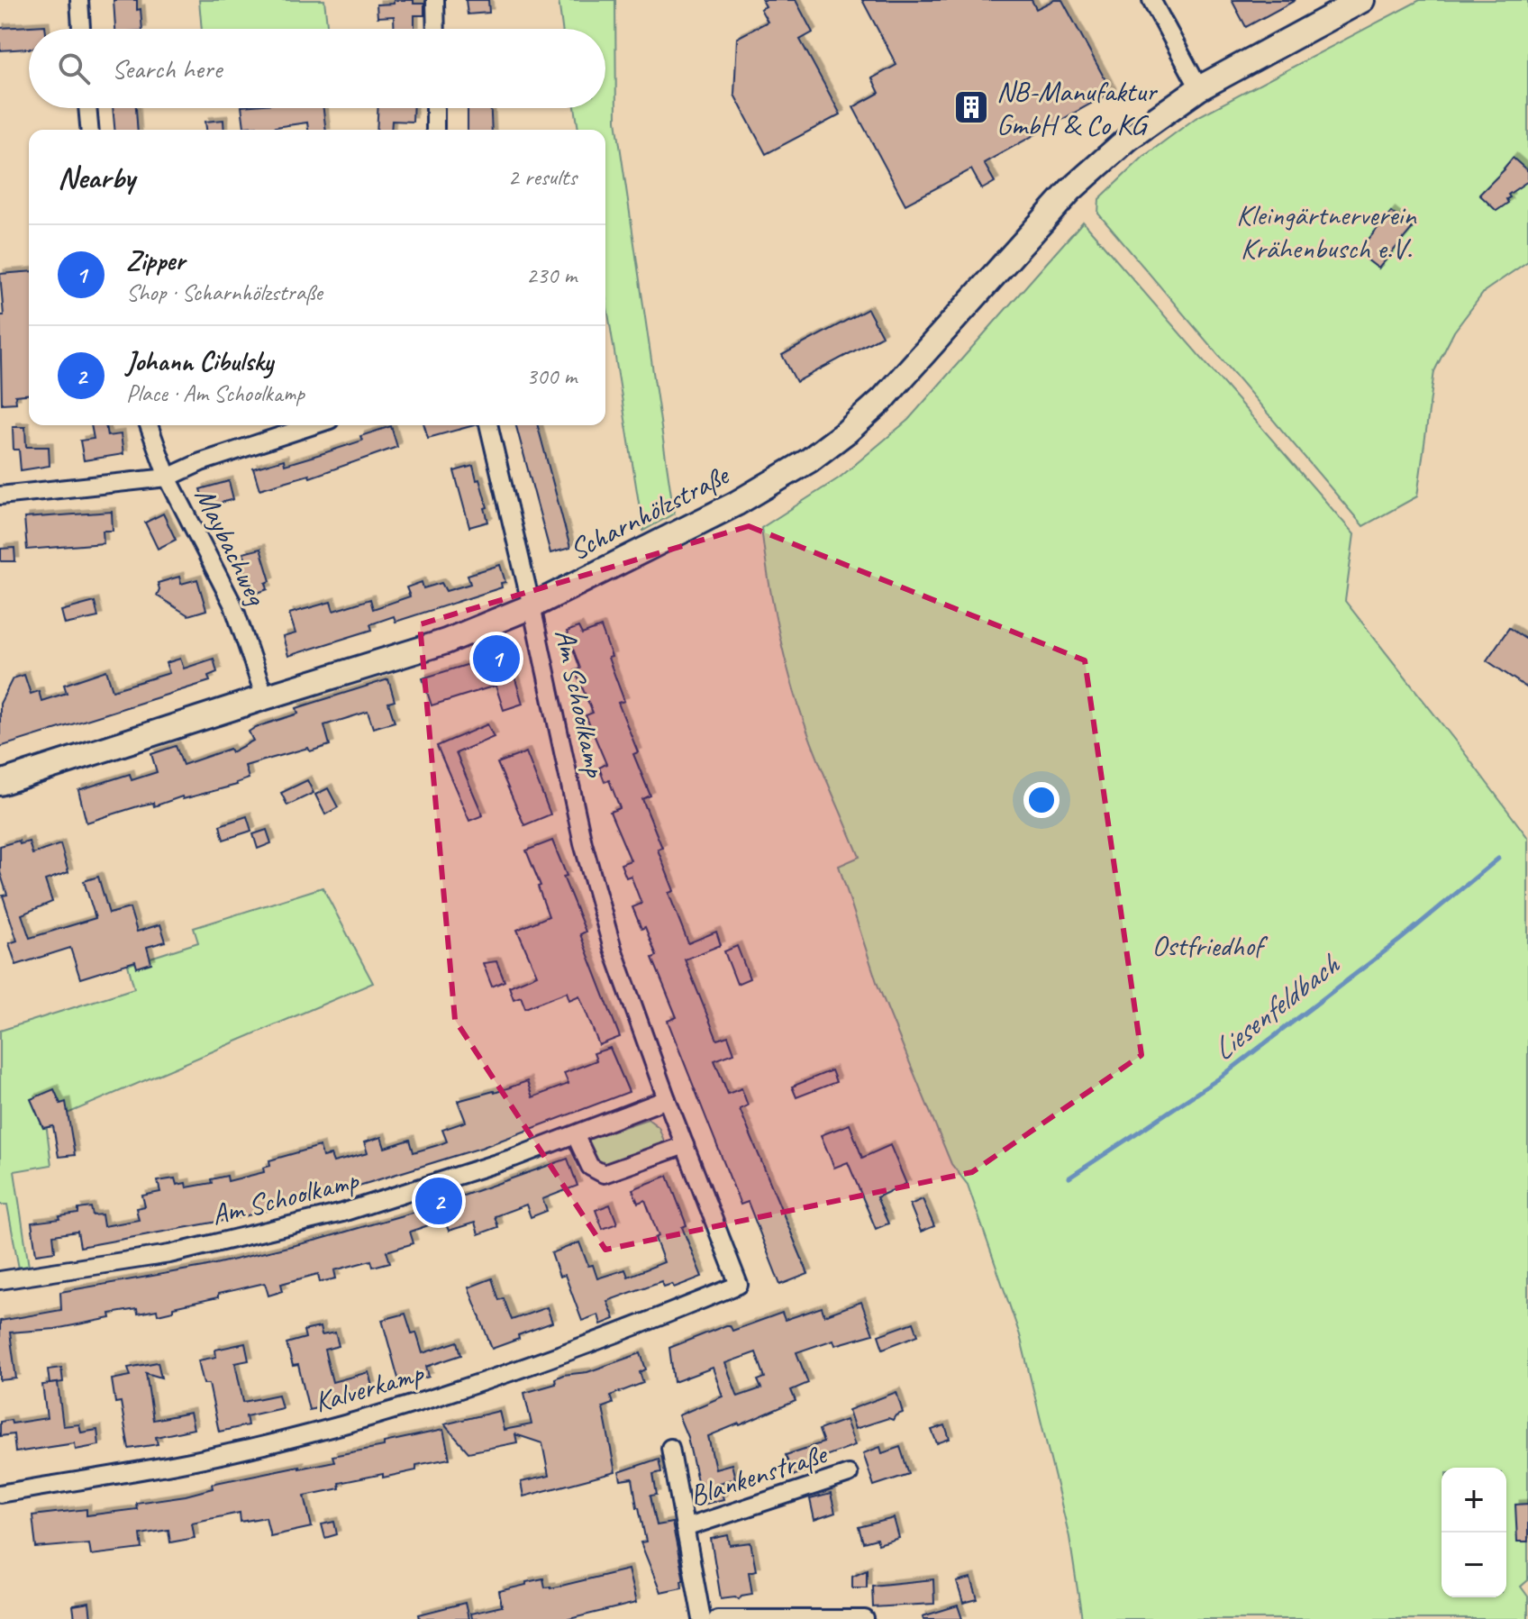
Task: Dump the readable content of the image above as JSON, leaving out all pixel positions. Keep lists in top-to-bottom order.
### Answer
{
  "streets": {
    "main road": ["Scharnhölzstraße"],
    "street": [
      "Maybachweg",
      "Am Schoolkamp",
      "Kalverkamp",
      "Blankenstraße"
    ]
  },
  "crossings": [
    ["Scharnhölzstraße", "Maybachweg"],
    ["Scharnhölzstraße", "Am Schoolkamp"],
    ["Am Schoolkamp", "Kalverkamp"]
  ],
  "water": ["Liesenfeldbach"],
  "parks": ["Kleingärtnerverein Krähenbusch e.V.", "Ostfriedhof"],
  "places": {
    "building": ["NB-Manufaktur GmbH & Co KG"]
  },
  "page": {
    "search": "Search here",
    "heading": ["Nearby", "2 results"],
    "list": [
      {
        "mark": "1",
        "name": "Zipper",
        "note": "Shop · Scharnhölzstraße",
        "value": "230 m"
      },
      {
        "mark": "2",
        "name": "Johann Cibulsky",
        "note": "Place · Am Schoolkamp",
        "value": "300 m"
      }
    ],
    "pins": ["1", "2"],
    "map_buttons": ["+", "−"]
  }
}
